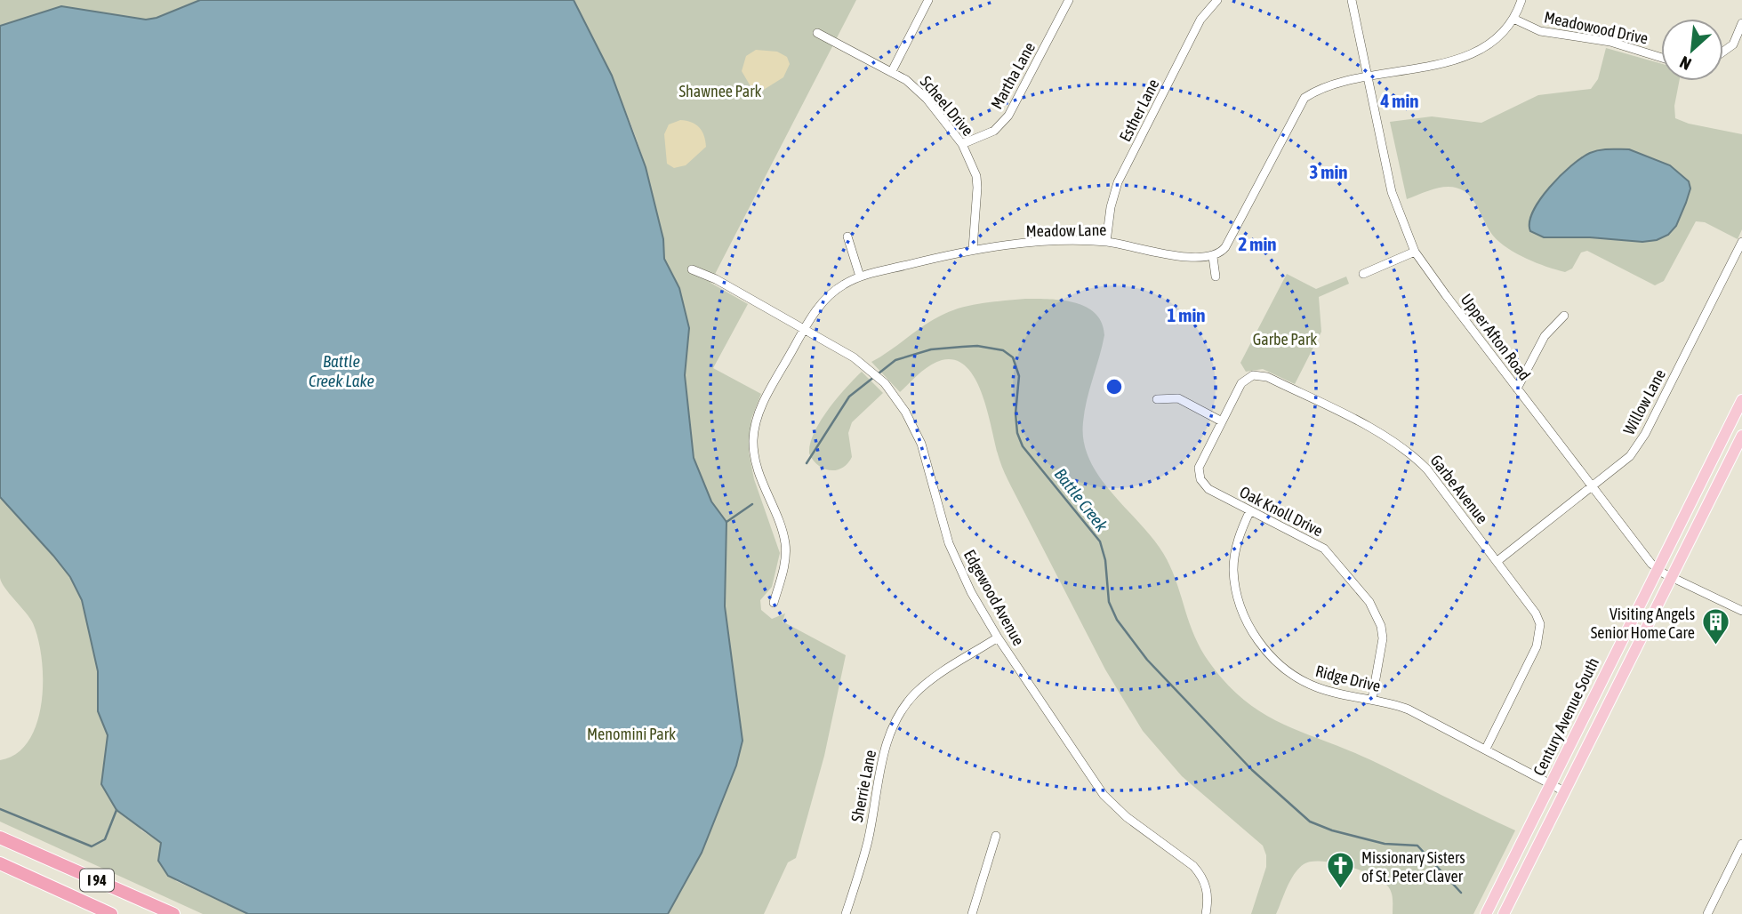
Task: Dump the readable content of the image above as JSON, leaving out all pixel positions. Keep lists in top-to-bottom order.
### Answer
{
  "streets": {
    "highway": ["I 94"],
    "main road": ["Century Avenue South"],
    "street": [
      "Meadowood Drive",
      "Martha Lane",
      "Scheel Drive",
      "Esther Lane",
      "Meadow Lane",
      "Upper Afton Road",
      "Willow Lane",
      "Garbe Avenue",
      "Oak Knoll Drive",
      "Edgewood Avenue",
      "Ridge Drive",
      "Sherrie Lane"
    ]
  },
  "crossings": [
    ["Martha Lane", "Scheel Drive"],
    ["Scheel Drive", "Meadow Lane"],
    ["Esther Lane", "Meadow Lane"],
    ["Meadow Lane", "Edgewood Avenue"],
    ["Upper Afton Road", "Willow Lane"],
    ["Upper Afton Road", "Century Avenue South"],
    ["Willow Lane", "Garbe Avenue"],
    ["Garbe Avenue", "Oak Knoll Drive"],
    ["Garbe Avenue", "Ridge Drive"],
    ["Oak Knoll Drive", "Ridge Drive"],
    ["Edgewood Avenue", "Sherrie Lane"],
    ["Ridge Drive", "Century Avenue South"]
  ],
  "water": ["Battle Creek Lake", "Battle Creek"],
  "parks": ["Shawnee Park", "Garbe Park", "Menomini Park"],
  "places": {
    "building": ["Visiting Angels Senior Home Care"],
    "church": ["Missionary Sisters of St. Peter Claver"]
  },
  "north": "bottom left",
  "rings": [
    "4 min",
    "3 min",
    "2 min",
    "1 min"
  ]
}
